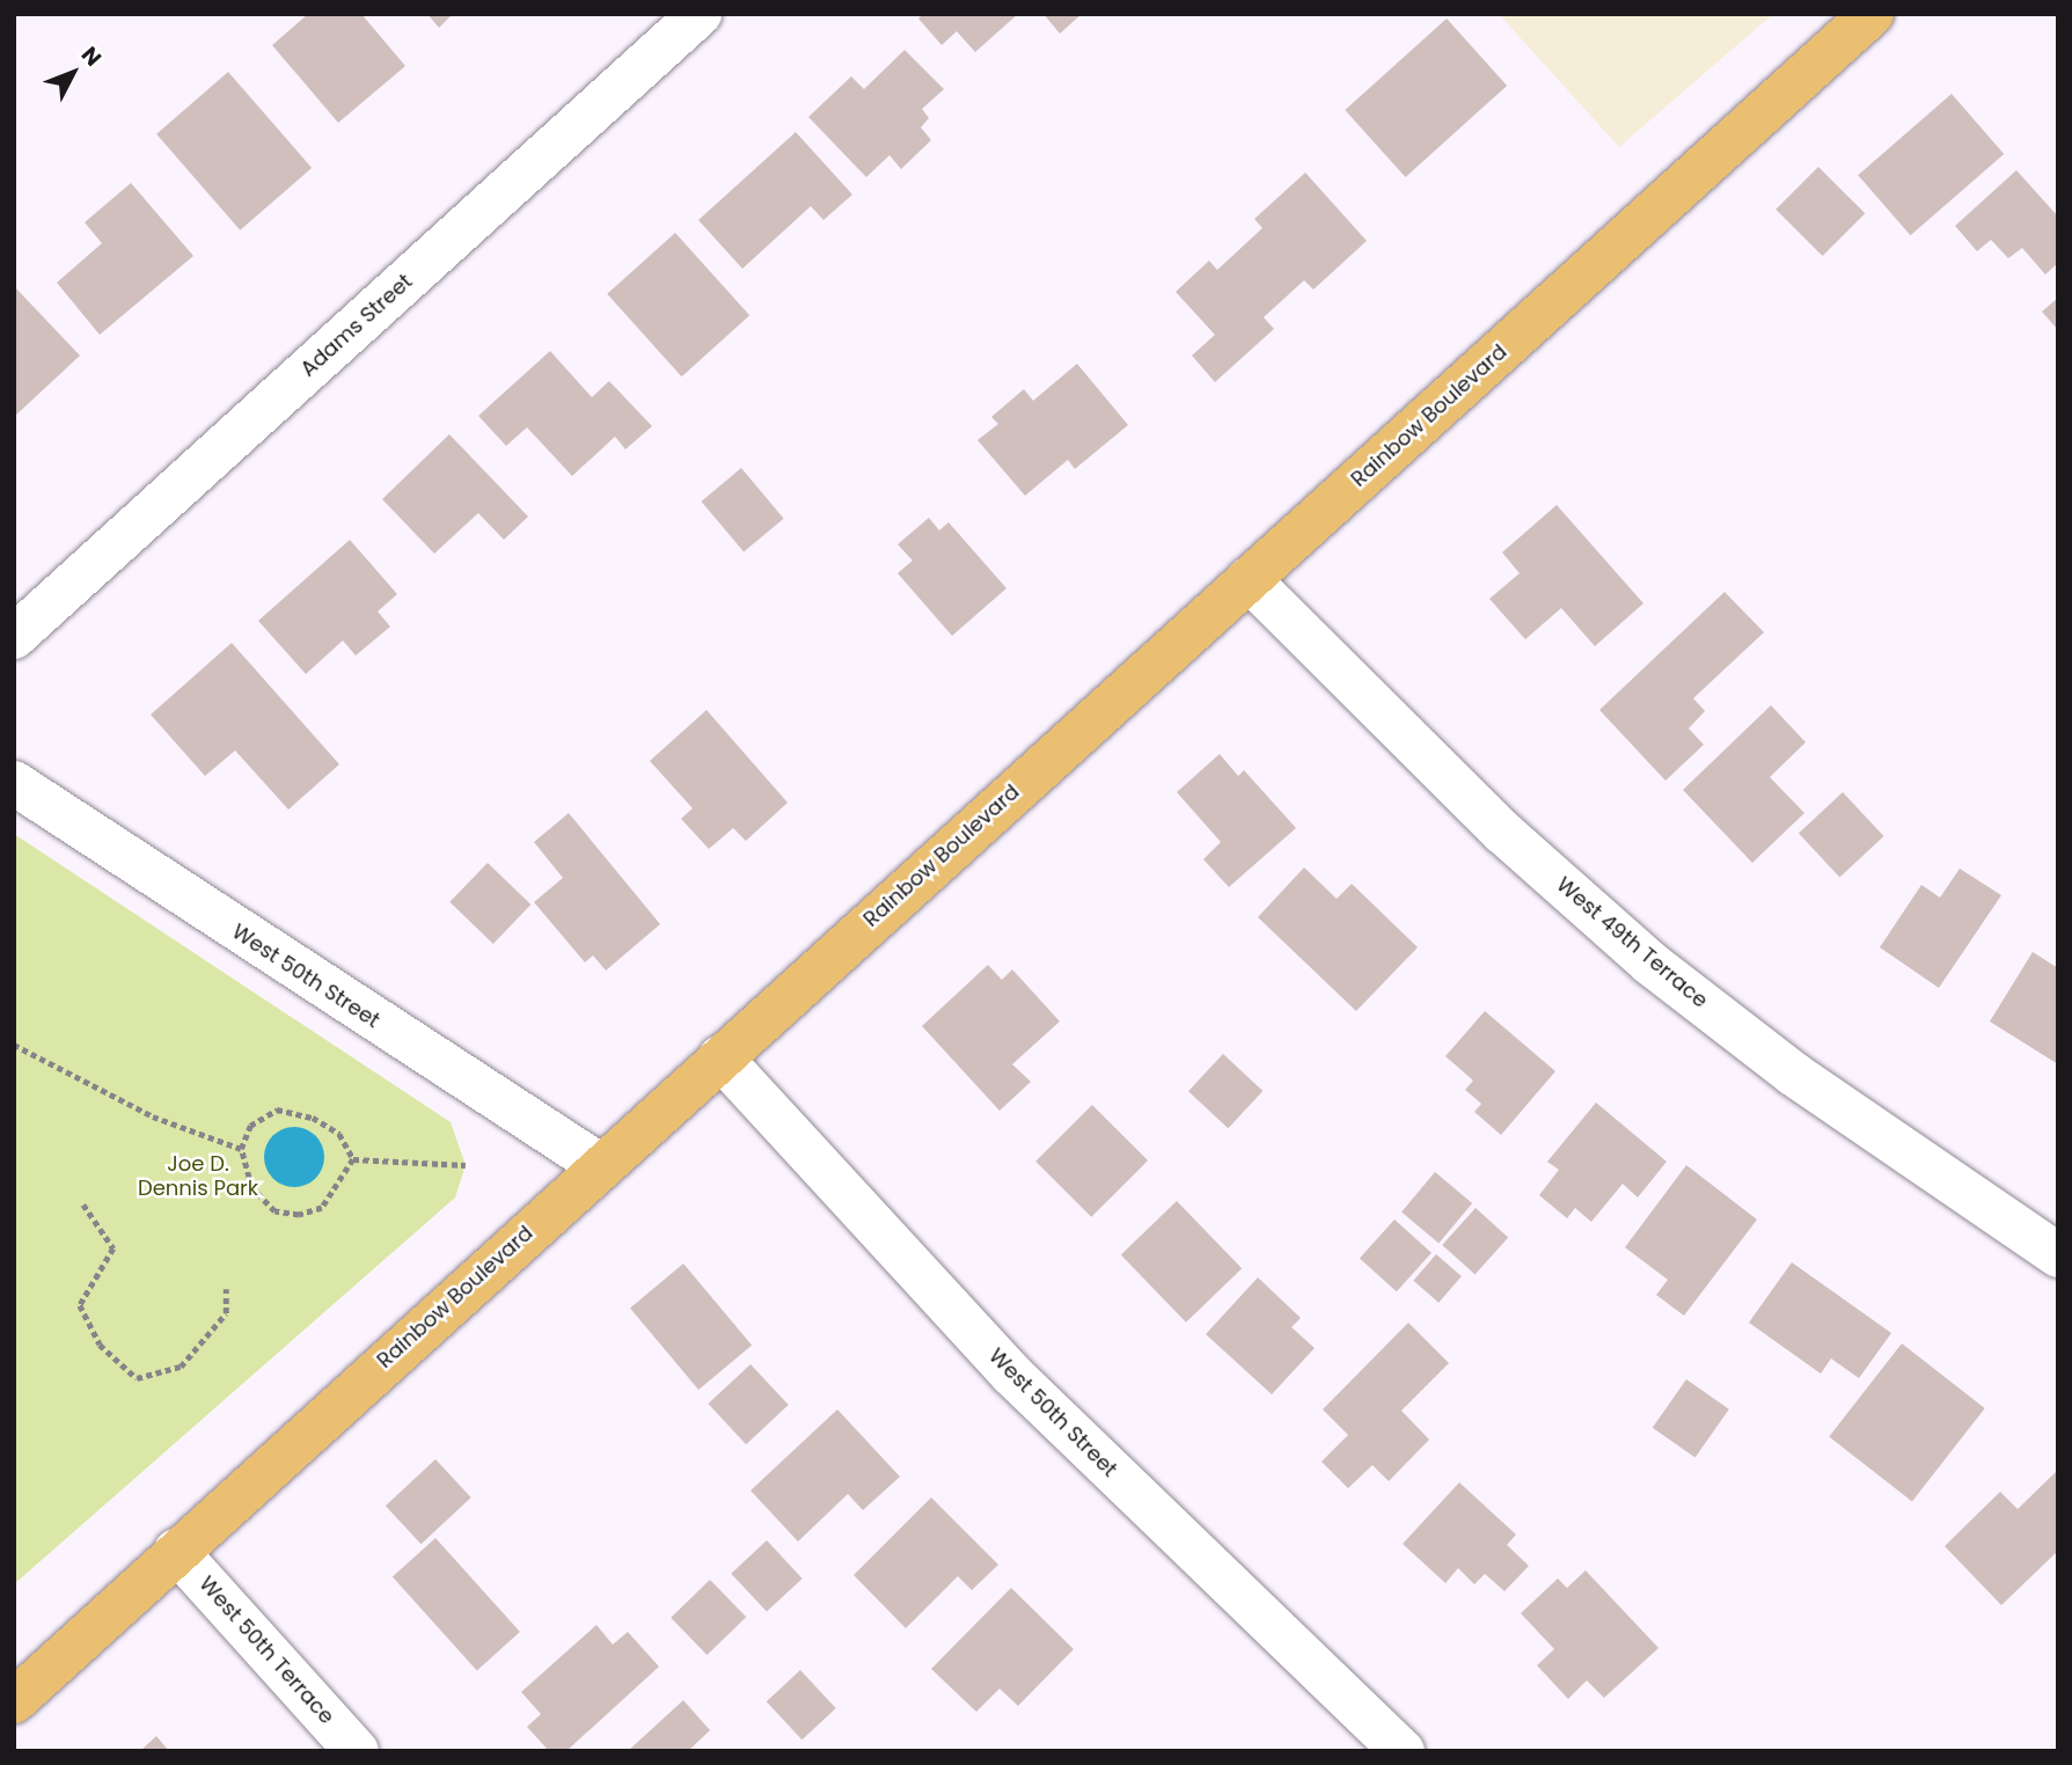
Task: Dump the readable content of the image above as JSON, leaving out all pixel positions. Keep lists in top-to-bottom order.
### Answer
{
  "streets": {
    "main road": ["Rainbow Boulevard"],
    "street": [
      "Adams Street",
      "West 49th Terrace",
      "West 50th Street",
      "West 50th Terrace"
    ]
  },
  "crossings": [
    ["Rainbow Boulevard", "West 49th Terrace"],
    ["Rainbow Boulevard", "West 50th Street"],
    ["Rainbow Boulevard", "West 50th Terrace"]
  ],
  "parks": ["Joe D. Dennis Park"],
  "north": "top right"
}
